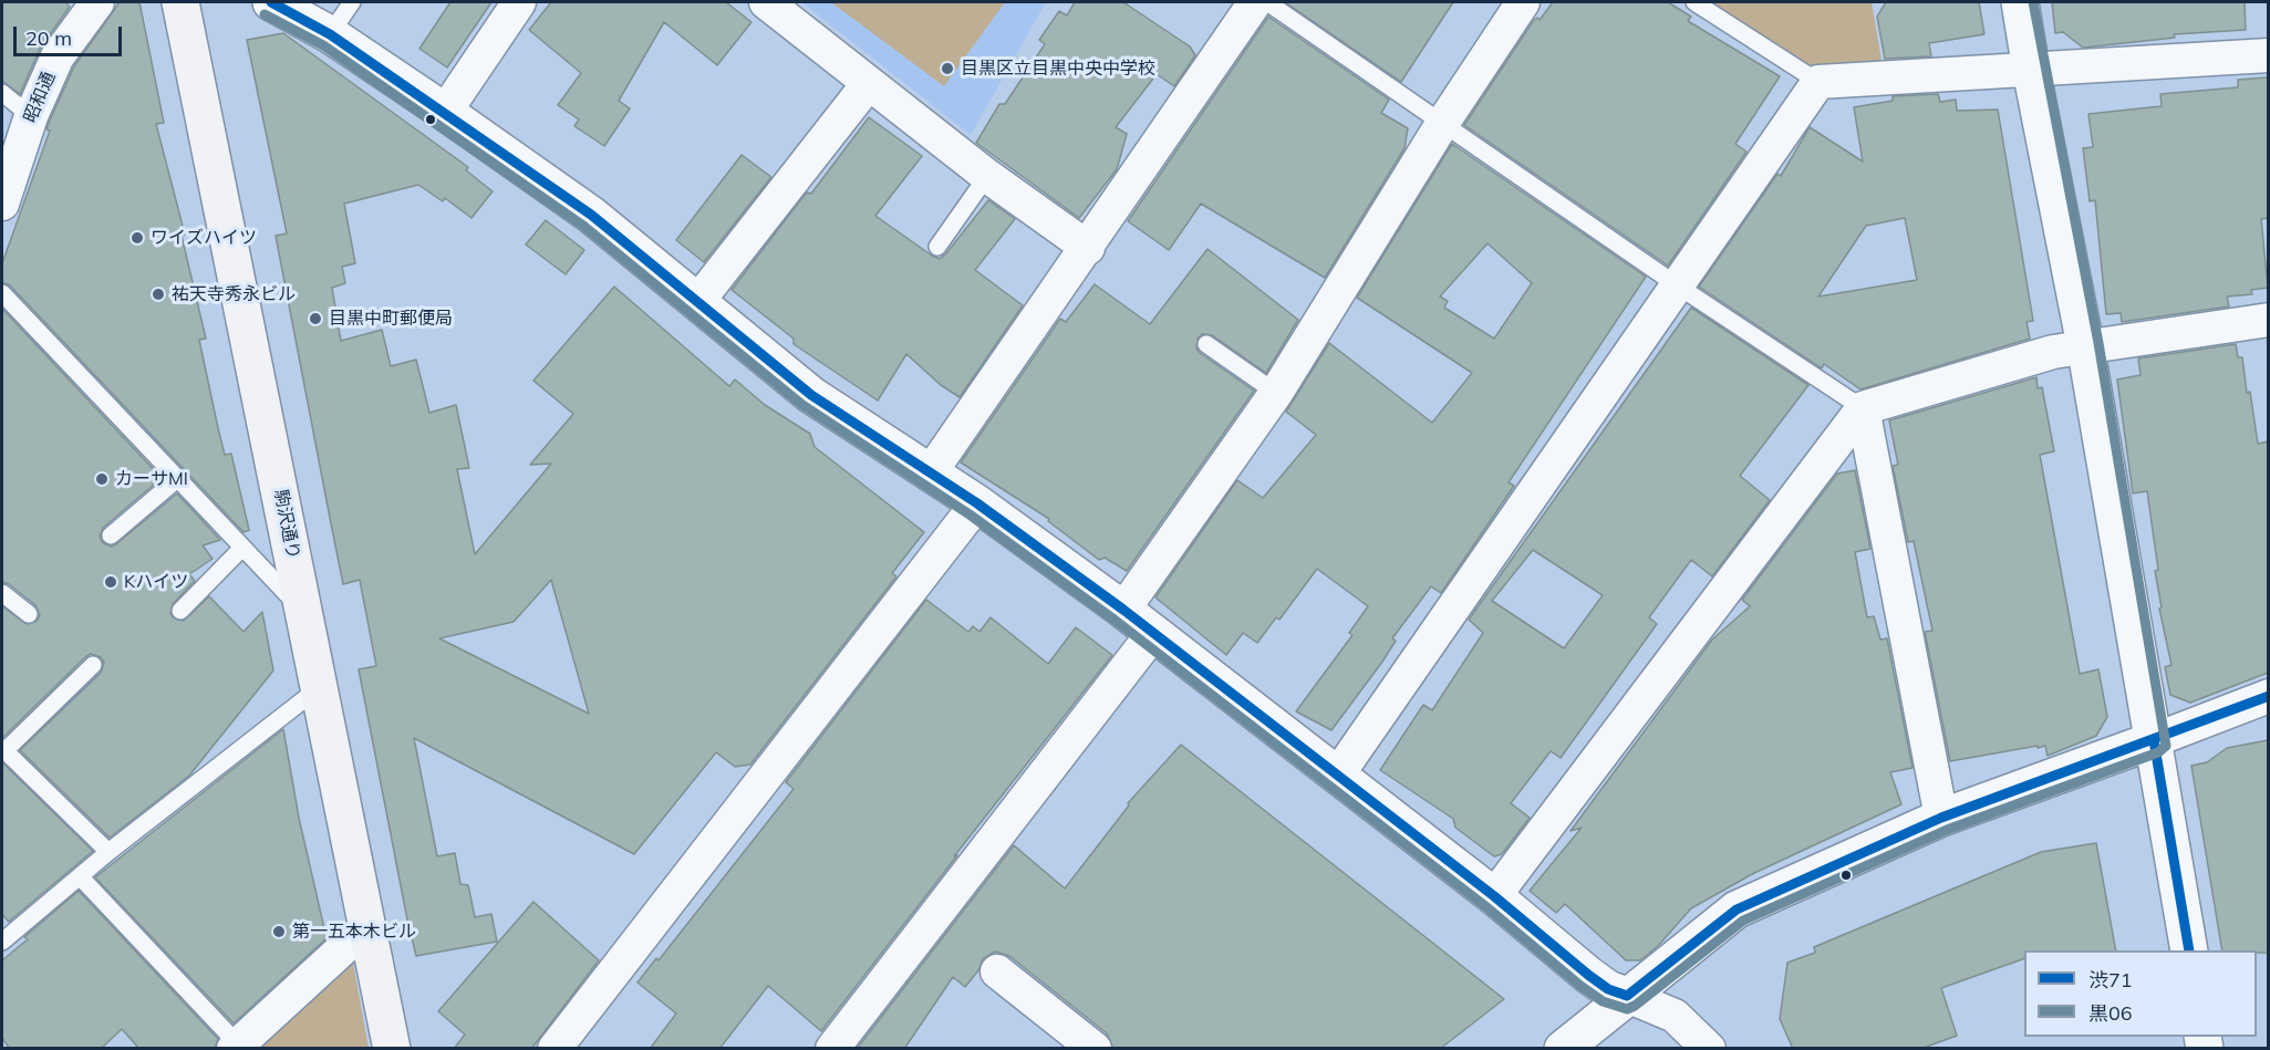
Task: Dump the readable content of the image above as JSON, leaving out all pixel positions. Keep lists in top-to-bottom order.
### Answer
{
  "streets": {
    "main road": ["駒沢通り"],
    "street": ["昭和通"]
  },
  "places": [
    "目黒区立目黒中央中学校",
    "ワイズハイツ",
    "祐天寺秀永ビル",
    "目黒中町郵便局",
    "カーサMI",
    "Kハイツ",
    "第一五本木ビル"
  ],
  "lines": ["transit line 渋71", "transit line 黒06"],
  "legend": ["渋71", "黒06"],
  "scale_bar": "20 m"
}
